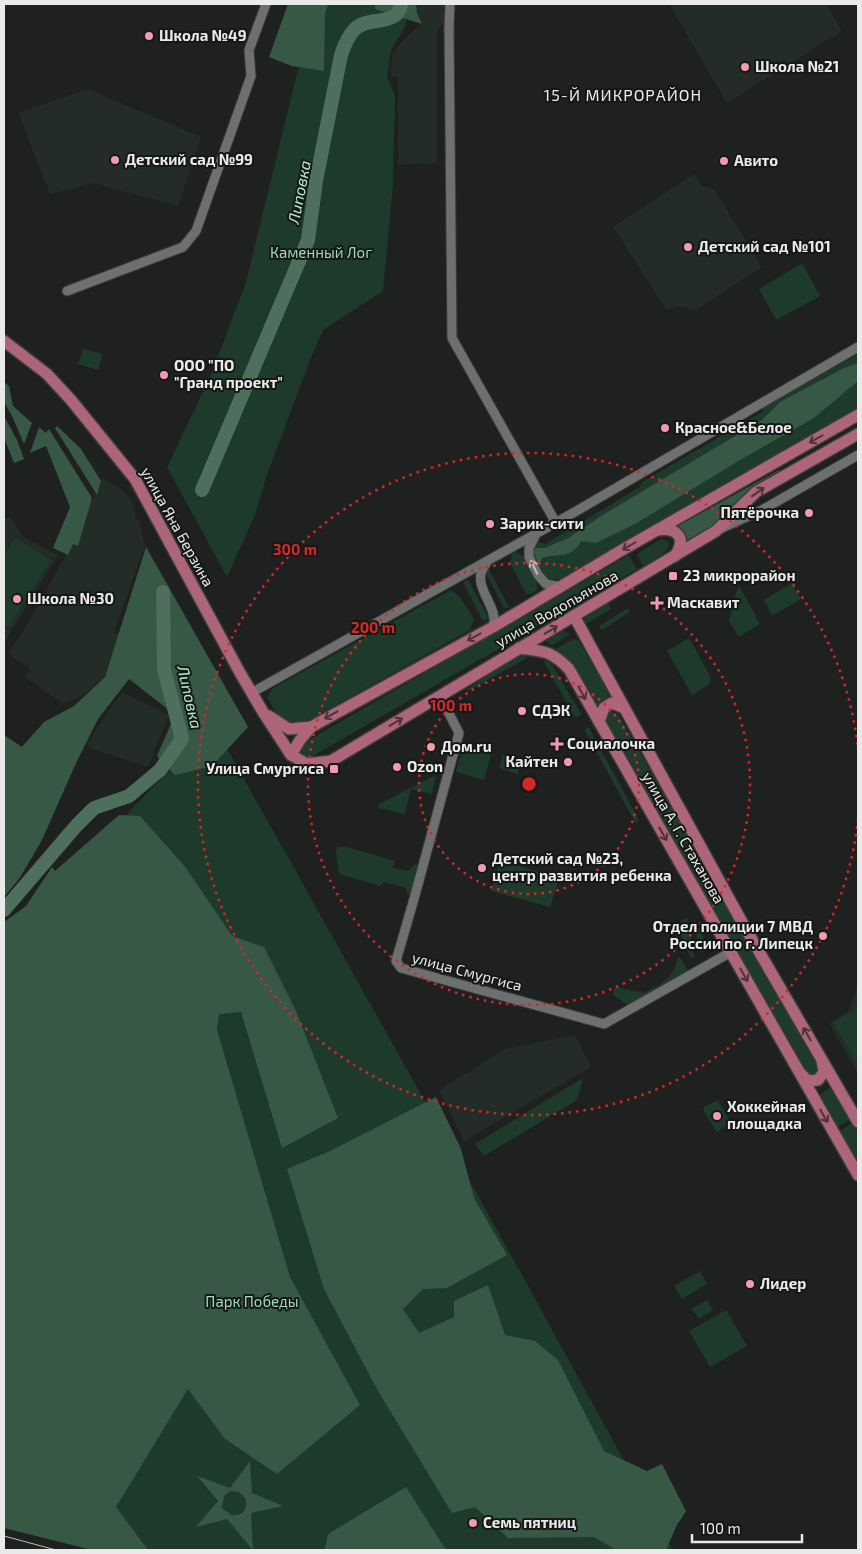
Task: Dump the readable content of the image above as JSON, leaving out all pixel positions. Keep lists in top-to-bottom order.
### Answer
{
  "streets": {
    "main road": ["улица Яна Берзина", "улица Водопьянова", "улица А. Г. Стаханова"],
    "street": ["улица Смургиса"]
  },
  "crossings": [
    ["улица Яна Берзина", "улица Водопьянова"],
    ["улица Водопьянова", "улица А. Г. Стаханова"],
    ["улица Водопьянова", "улица Смургиса"],
    ["улица А. Г. Стаханова", "улица Смургиса"]
  ],
  "districts": ["15-Й МИКРОРАЙОН"],
  "water": ["Липовка"],
  "parks": ["Каменный Лог", "Парк Победы"],
  "places": {
    "other": [
      "Школа №49",
      "Школа №21",
      "Детский сад №99",
      "Авито",
      "Детский сад №101",
      "ООО \"ПО \"Гранд проект\"",
      "Красное&Белое",
      "Пятёрочка",
      "Зарик-сити",
      "Школа №30",
      "СДЭК",
      "Дом.ru",
      "Кайтен",
      "Ozon",
      "Детский сад №23, центр развития ребенка",
      "Отдел полиции 7 МВД России по г. Липецк",
      "Хоккейная площадка",
      "Лидер",
      "Семь пятниц"
    ],
    "transit": ["23 микрорайон", "Улица Смургиса"],
    "health": ["Маскавит", "Социалочка"]
  },
  "scale_bar": "100 m",
  "rings": ["300 m", "200 m", "100 m"]
}
